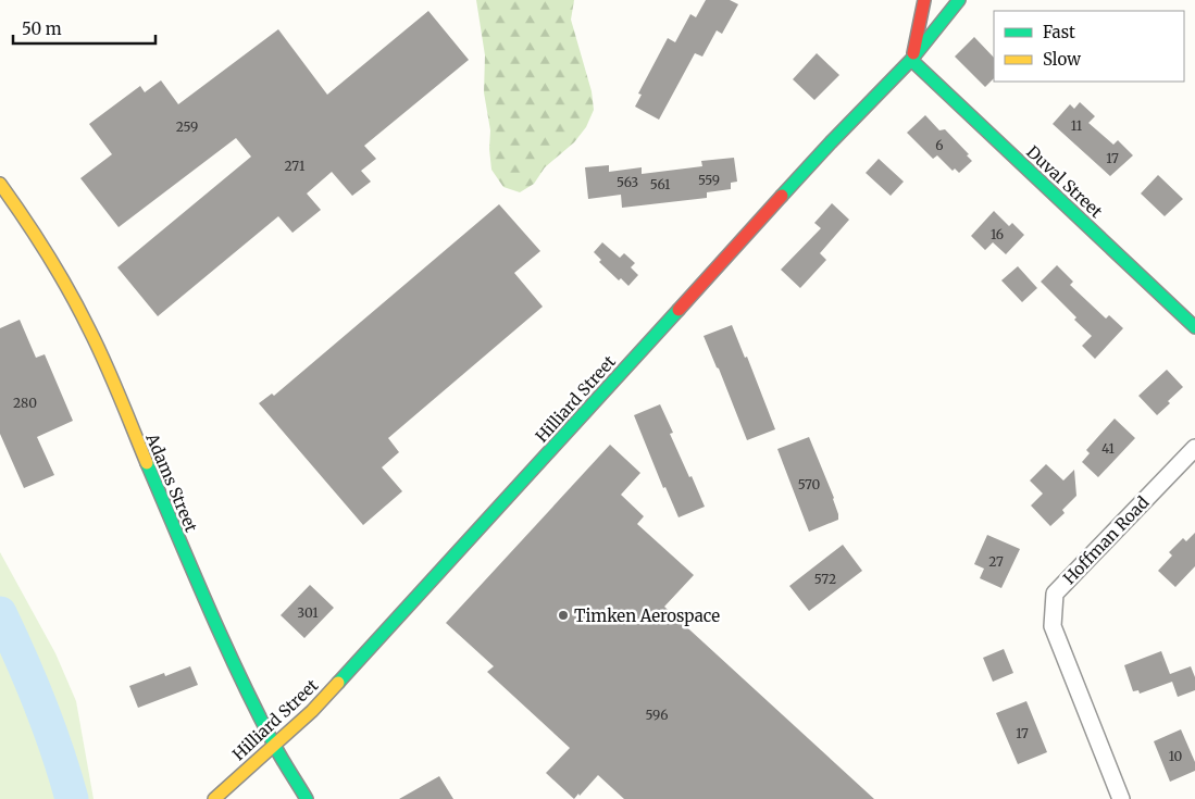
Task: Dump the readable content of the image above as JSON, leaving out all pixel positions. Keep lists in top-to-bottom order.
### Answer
{
  "streets": {
    "street": [
      "Duval Street",
      "Hilliard Street",
      "Adams Street",
      "Hoffman Road"
    ]
  },
  "crossings": [
    ["Duval Street", "Hilliard Street"],
    ["Hilliard Street", "Adams Street"]
  ],
  "places": ["Timken Aerospace"],
  "house_numbers": [
    "11",
    "259",
    "6",
    "17",
    "271",
    "559",
    "563",
    "561",
    "16",
    "280",
    "41",
    "570",
    "27",
    "572",
    "301",
    "596",
    "17",
    "10"
  ],
  "legend": ["Fast", "Slow"],
  "scale_bar": "50 m"
}
